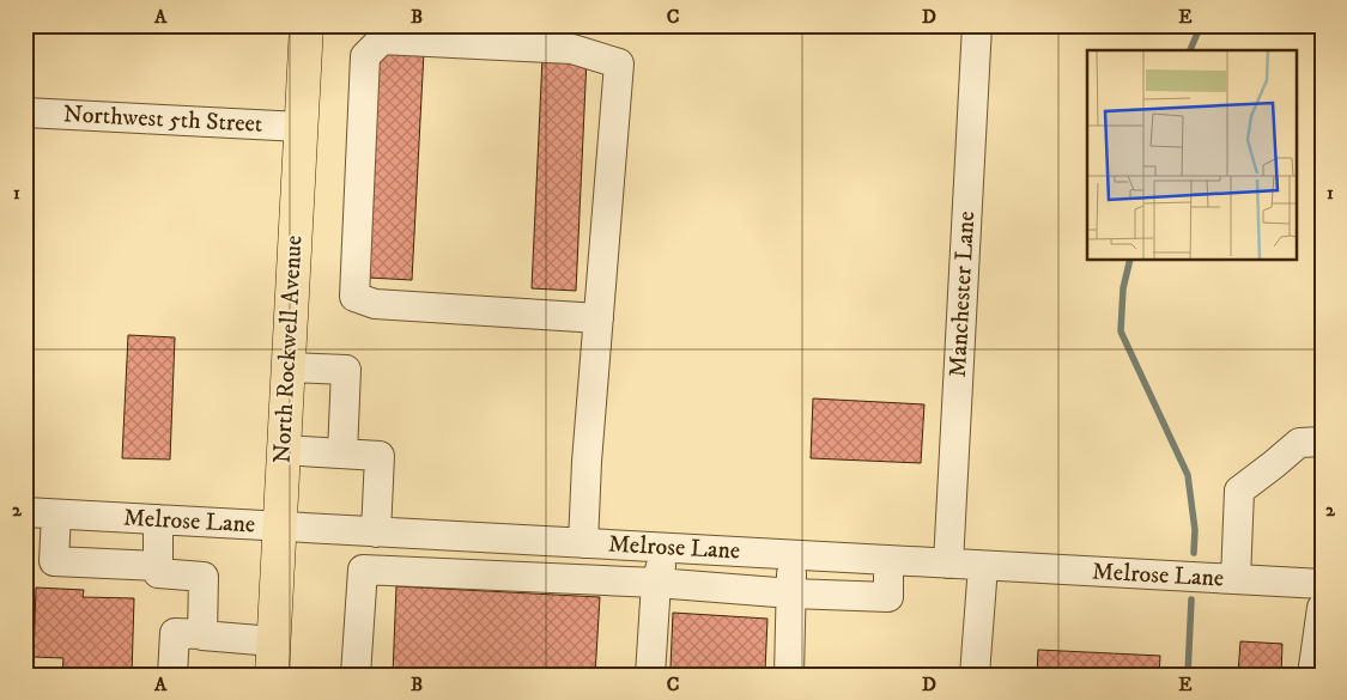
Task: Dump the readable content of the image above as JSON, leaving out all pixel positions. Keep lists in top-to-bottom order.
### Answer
{
  "streets": {
    "main road": ["North Rockwell Avenue"],
    "street": ["Northwest 5th Street", "Manchester Lane", "Melrose Lane"]
  },
  "crossings": [
    ["Northwest 5th Street", "North Rockwell Avenue"],
    ["Manchester Lane", "Melrose Lane"],
    ["North Rockwell Avenue", "Melrose Lane"]
  ],
  "grid": {
    "columns": [
      "A",
      "B",
      "C",
      "D",
      "E"
    ],
    "rows": ["1", "2"]
  }
}
